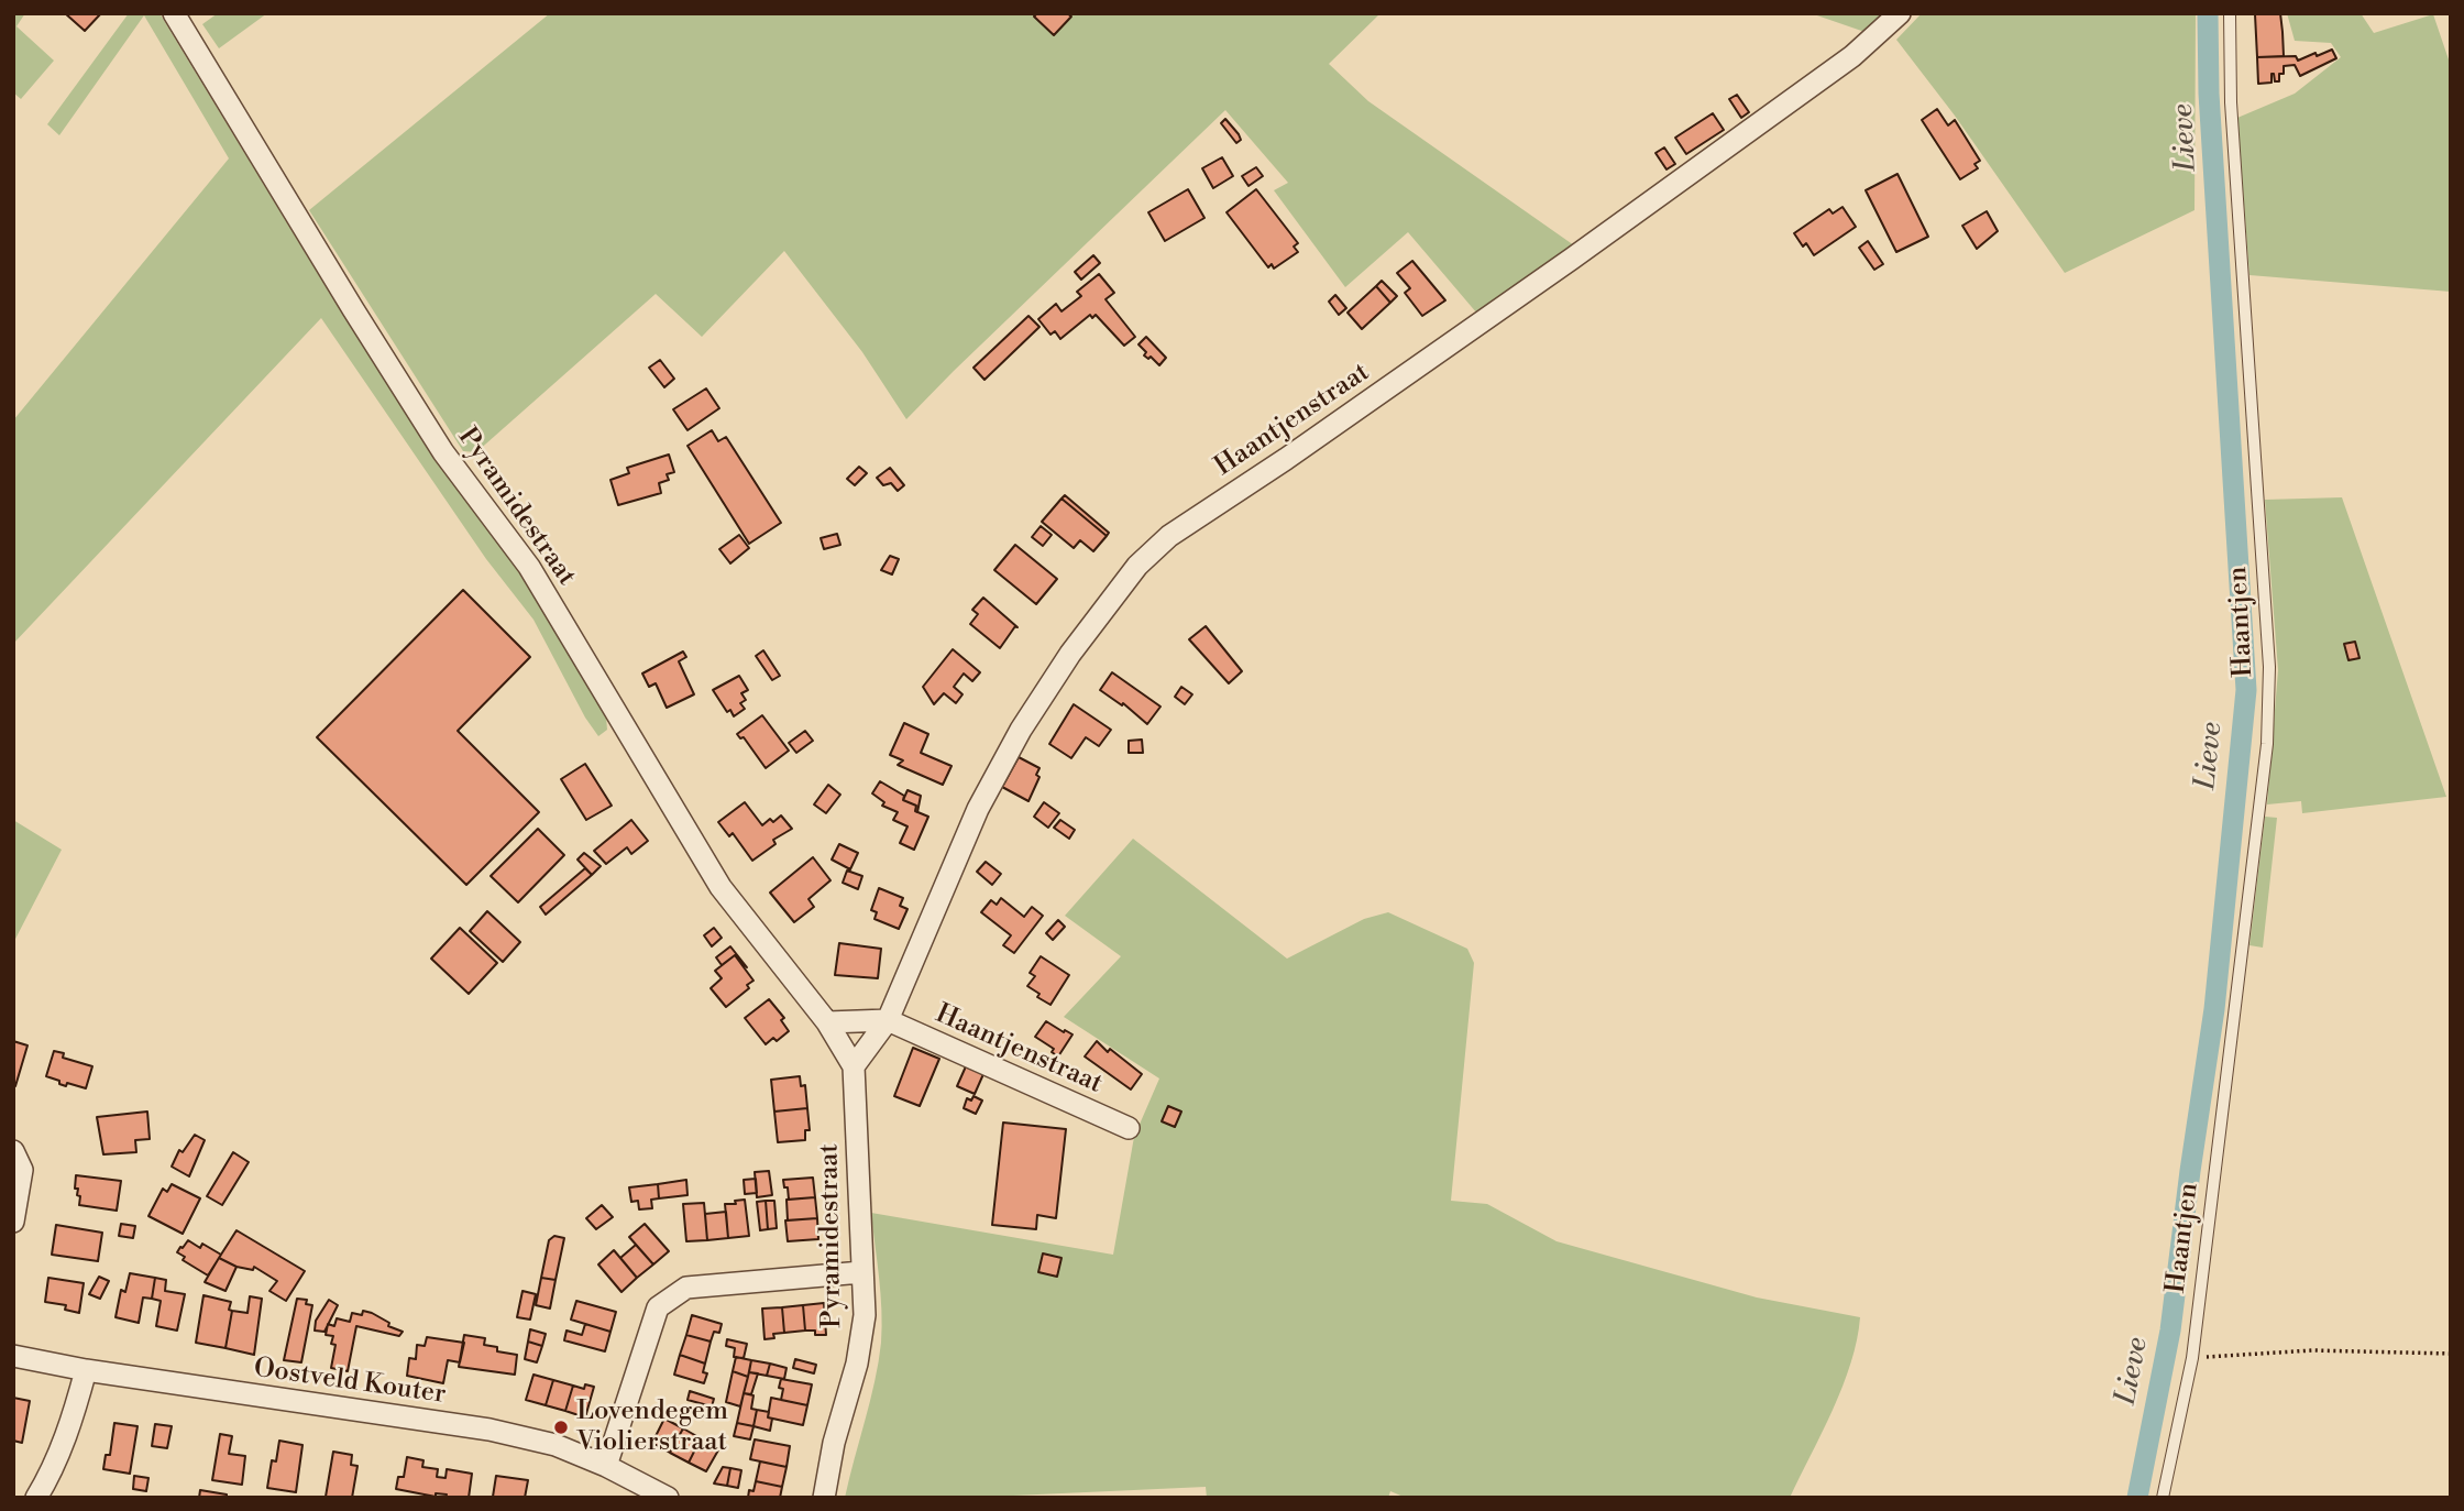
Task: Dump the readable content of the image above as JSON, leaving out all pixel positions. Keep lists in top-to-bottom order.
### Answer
{
  "streets": {
    "street": ["Haantjenstraat", "Pyramidestraat", "Oostveld Kouter"],
    "lane": ["Haantjen"]
  },
  "crossings": [
    ["Haantjenstraat", "Pyramidestraat"]
  ],
  "water": ["Lieve"],
  "places": ["Lovendegem Violierstraat"]
}
